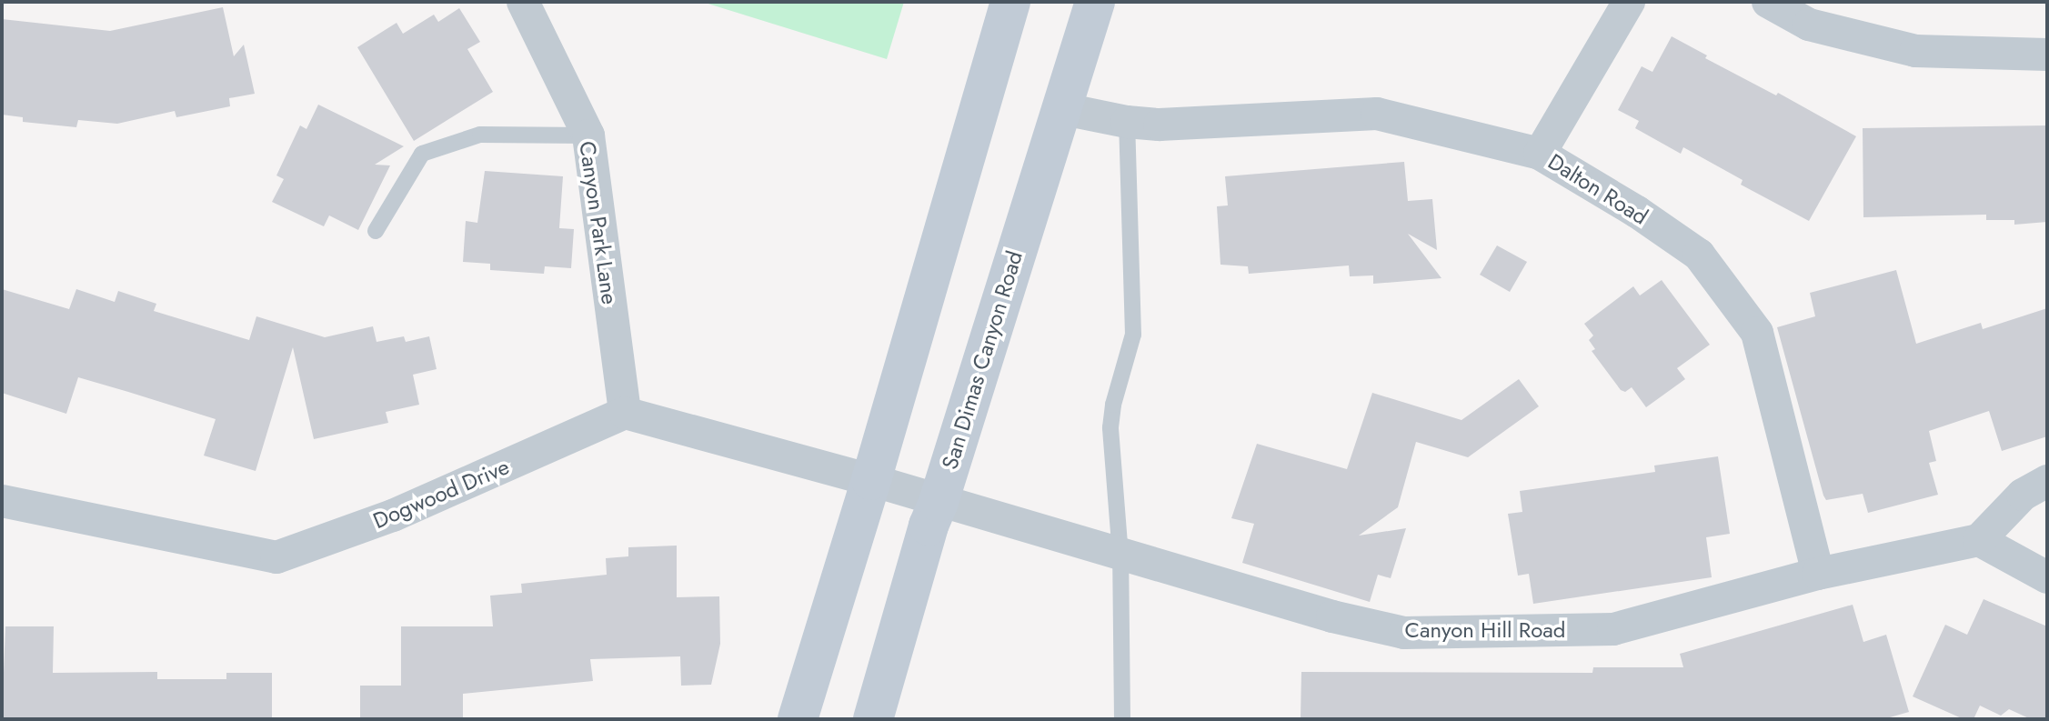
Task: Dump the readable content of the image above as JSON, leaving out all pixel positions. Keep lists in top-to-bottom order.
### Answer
{
  "streets": {
    "street": [
      "Dalton Road",
      "Canyon Park Lane",
      "San Dimas Canyon Road",
      "Dogwood Drive",
      "Canyon Hill Road"
    ]
  },
  "crossings": [
    ["Dalton Road", "San Dimas Canyon Road"],
    ["Dalton Road", "Canyon Hill Road"],
    ["Canyon Park Lane", "Dogwood Drive"],
    ["San Dimas Canyon Road", "Canyon Hill Road"]
  ]
}
